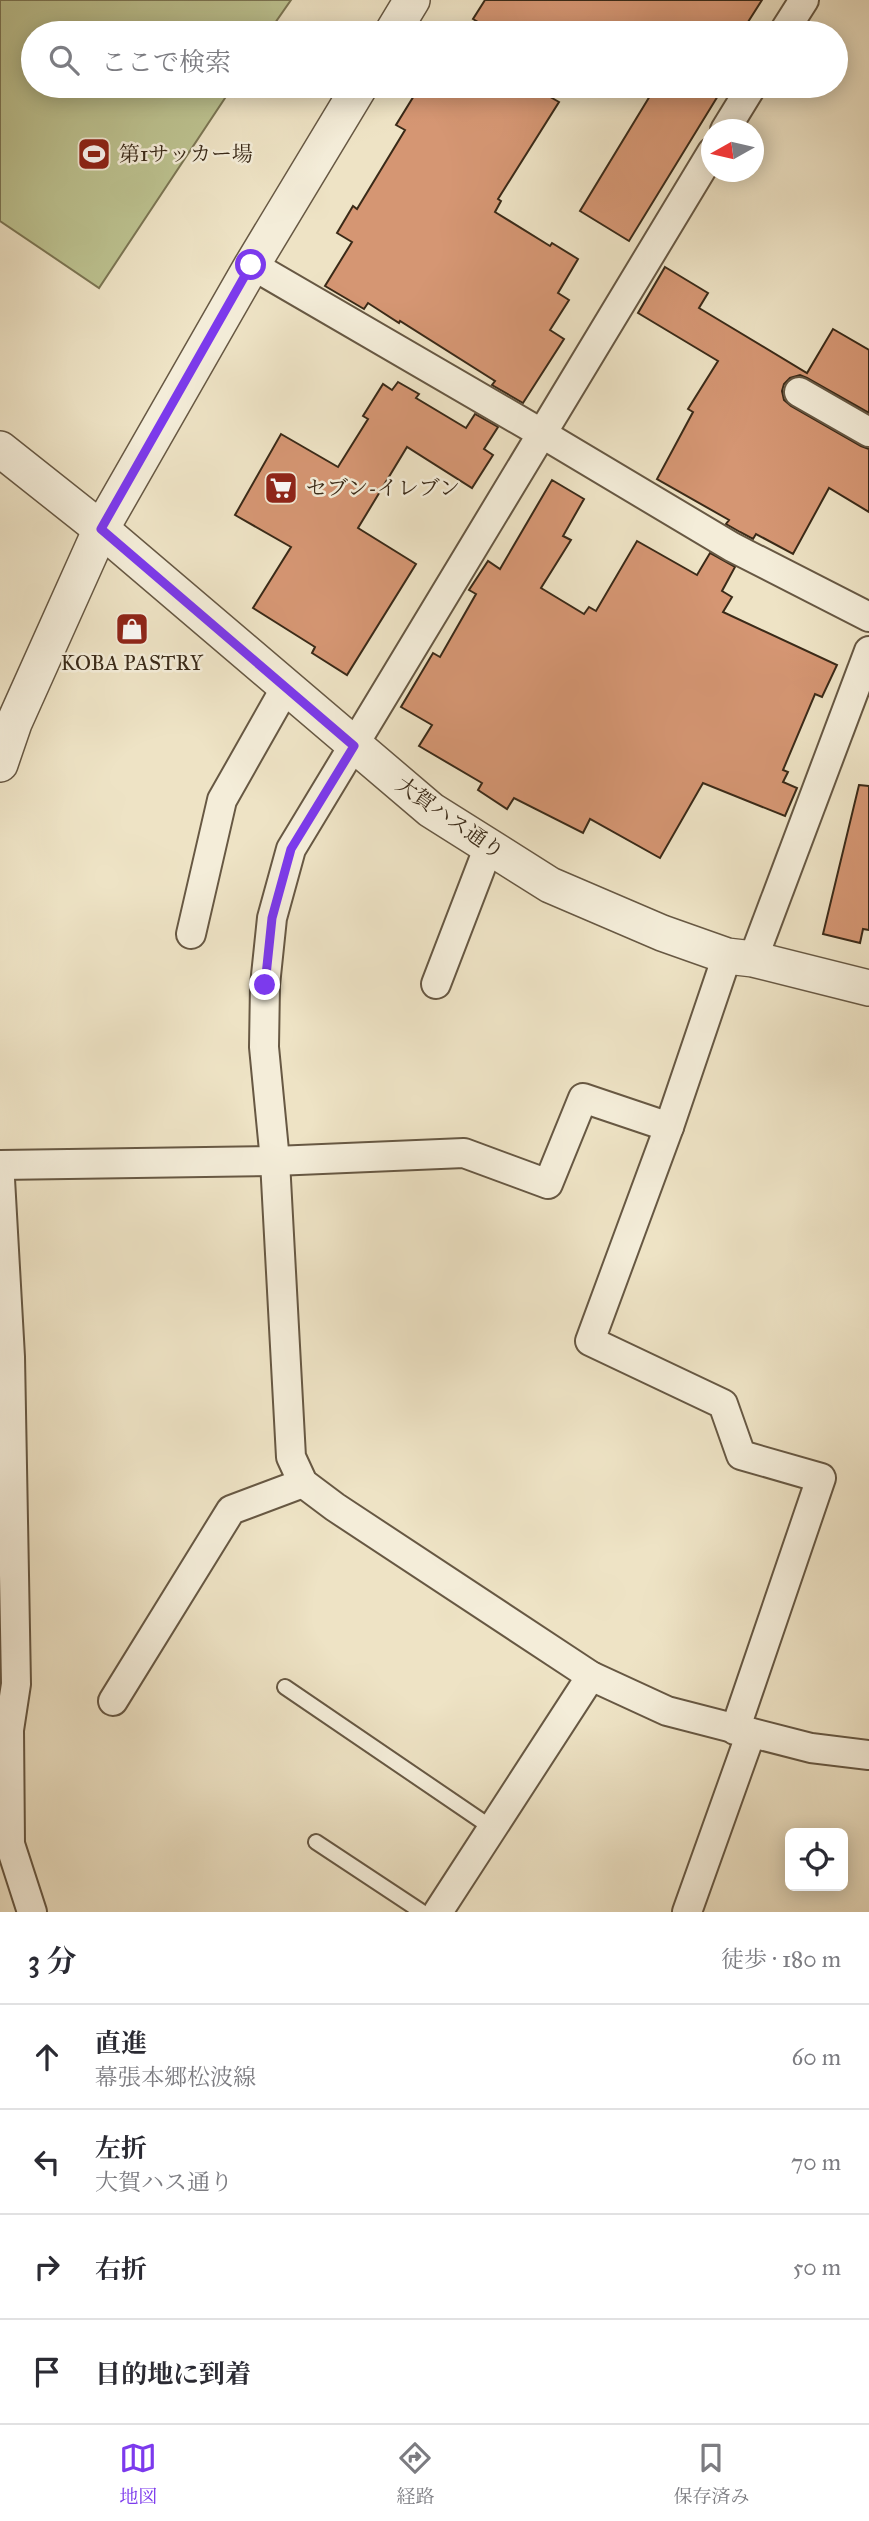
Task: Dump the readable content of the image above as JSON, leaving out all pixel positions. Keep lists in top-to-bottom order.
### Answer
{
  "streets": {
    "street": ["大賀ハス通り"]
  },
  "places": {
    "sports": ["第1サッカー場"],
    "supermarket": ["セブン-イレブン"],
    "shop": ["KOBA PASTRY"]
  },
  "north": "left",
  "page": {
    "search": "ここで検索",
    "heading": ["3 分", "徒歩 · 180 m"],
    "list": [
      ["直進", "幕張本郷松波線", "60 m"],
      ["左折", "大賀ハス通り", "70 m"],
      ["右折", "50 m"],
      "目的地に到着"
    ],
    "nav": ["地図", "経路", "保存済み"]
  }
}
